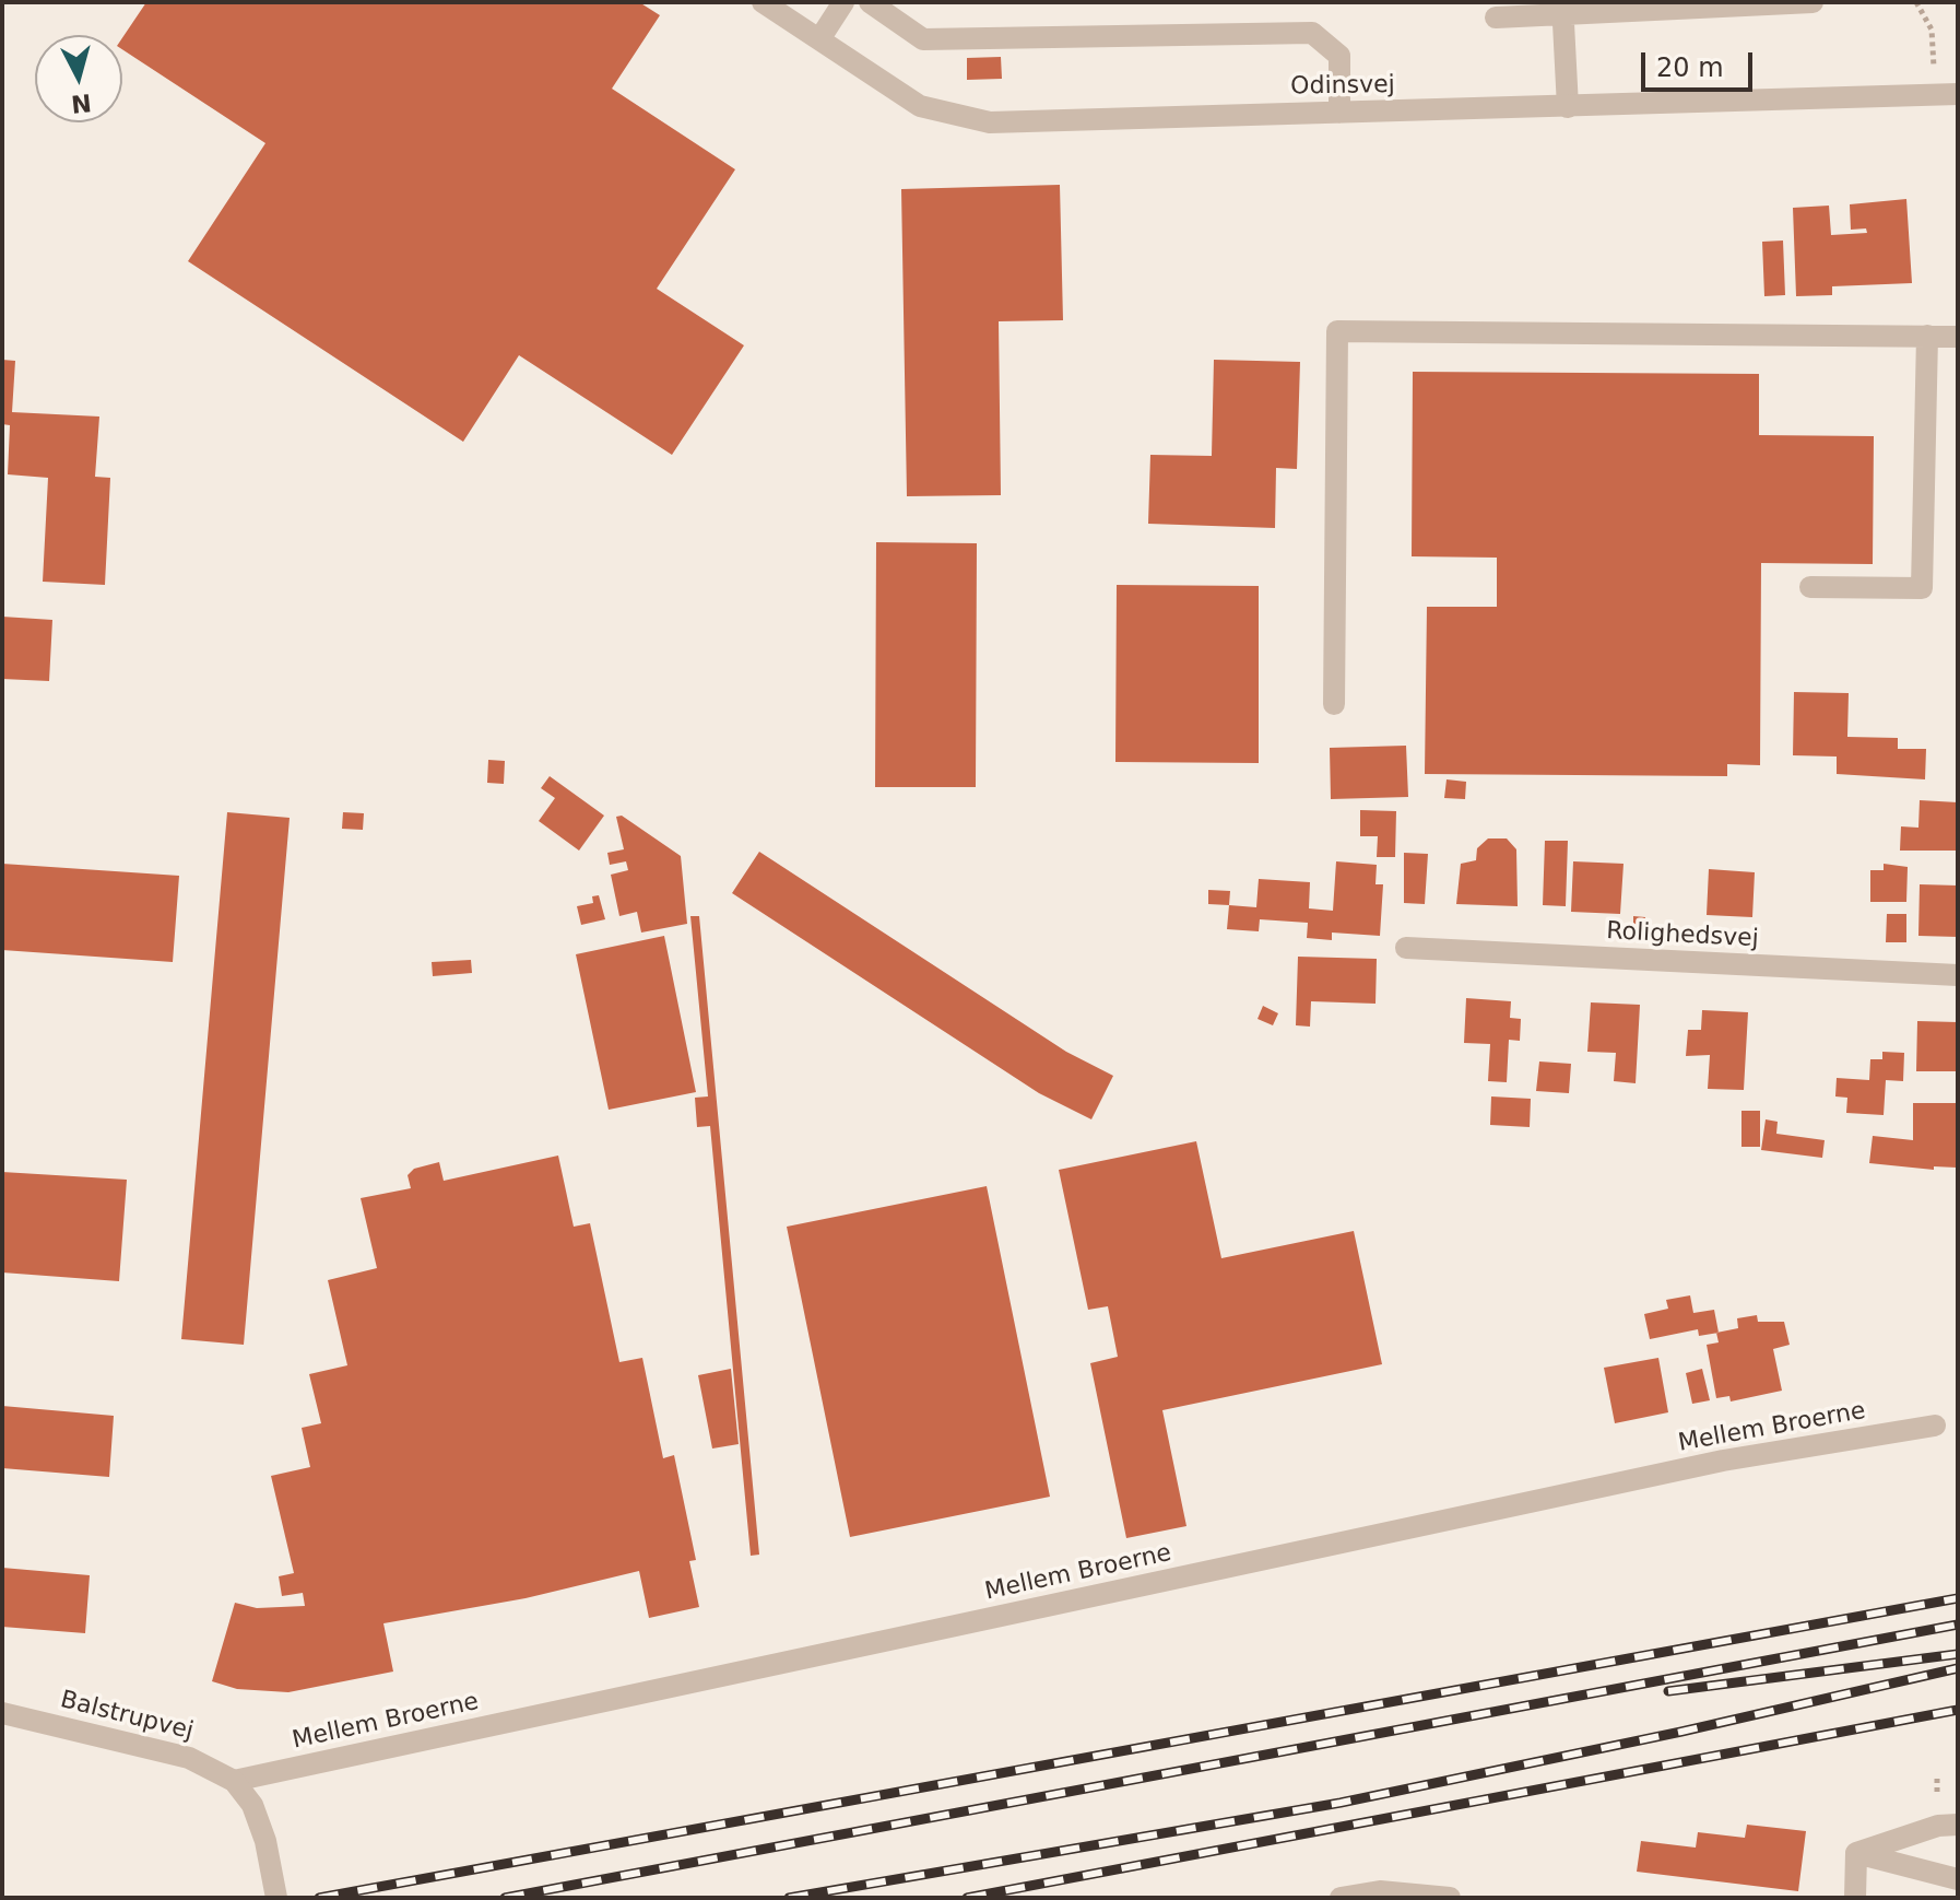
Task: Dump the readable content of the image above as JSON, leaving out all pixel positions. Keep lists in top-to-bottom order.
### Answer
{
  "streets": {
    "street": [
      "Odinsvej",
      "Rolighedsvej",
      "Mellem Broerne",
      "Balstrupvej"
    ]
  },
  "crossings": [
    ["Mellem Broerne", "Balstrupvej"]
  ],
  "scale_bar": "20 m",
  "north": "bottom"
}
